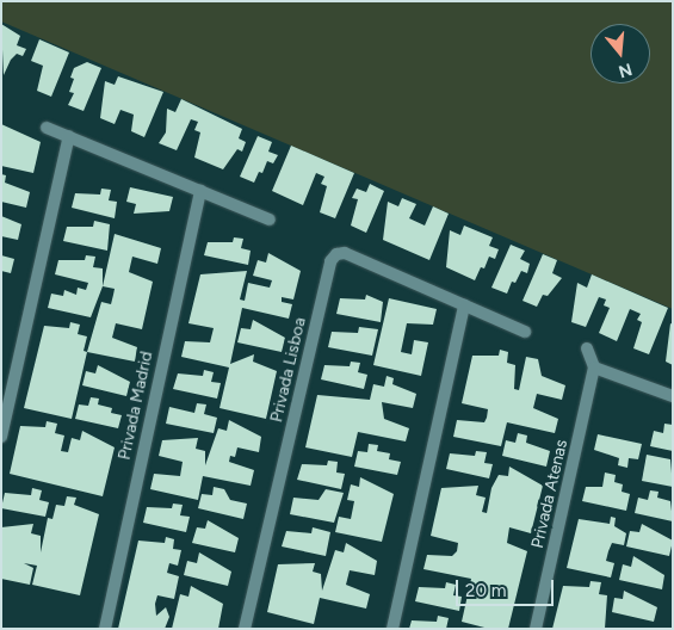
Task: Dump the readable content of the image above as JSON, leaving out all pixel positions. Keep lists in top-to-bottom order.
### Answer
{
  "streets": {
    "street": ["Privada Lisboa", "Privada Madrid", "Privada Atenas"]
  },
  "scale_bar": "20 m",
  "north": "bottom"
}
